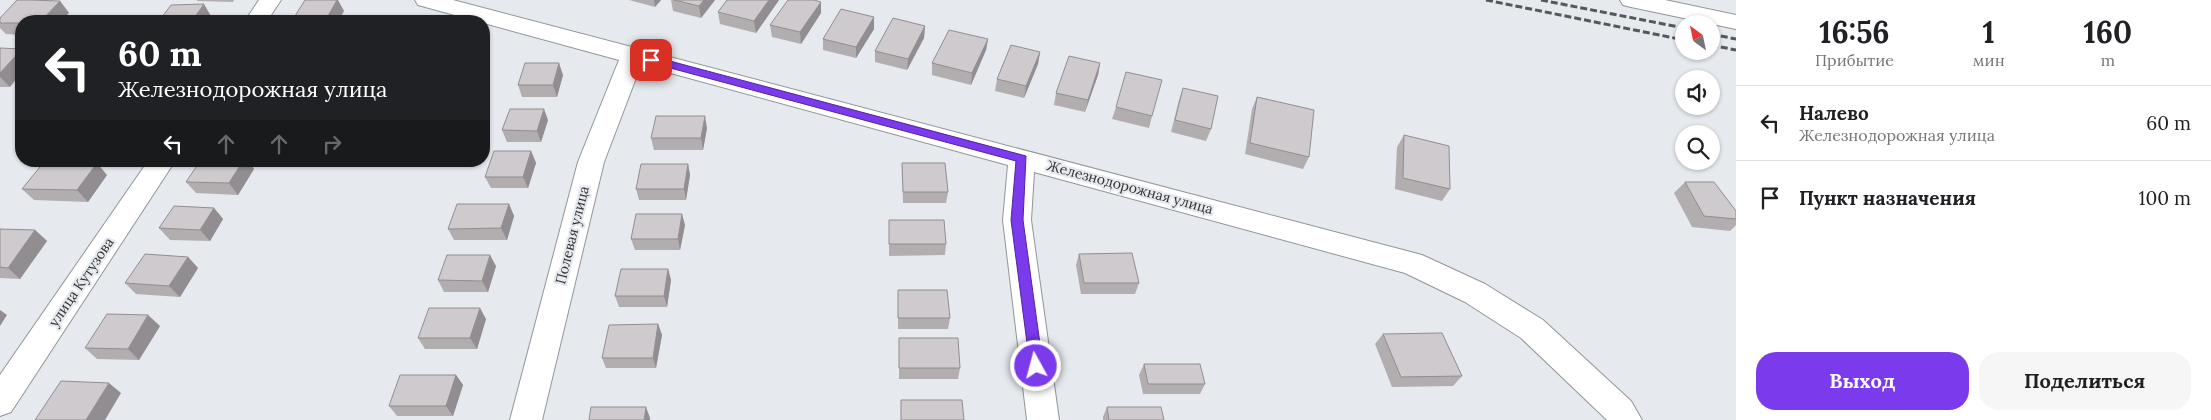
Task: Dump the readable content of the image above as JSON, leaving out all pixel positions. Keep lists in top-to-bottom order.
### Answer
{
  "streets": {
    "street": ["Железнодорожная улица", "Полевая улица", "улица Кутузова"]
  },
  "crossings": [
    ["Железнодорожная улица", "Полевая улица"]
  ],
  "north": "top left",
  "page": {
    "eta": [
      "16:56",
      "Прибытие",
      "1",
      "мин",
      "160",
      "m"
    ],
    "turn": ["60 m", "Железнодорожная улица"],
    "list": [
      {
        "name": "Налево",
        "note": "Железнодорожная улица",
        "value": "60 m"
      },
      {
        "name": "Пункт назначения",
        "value": "100 m"
      }
    ],
    "buttons": ["Выход", "Поделиться"]
  }
}
